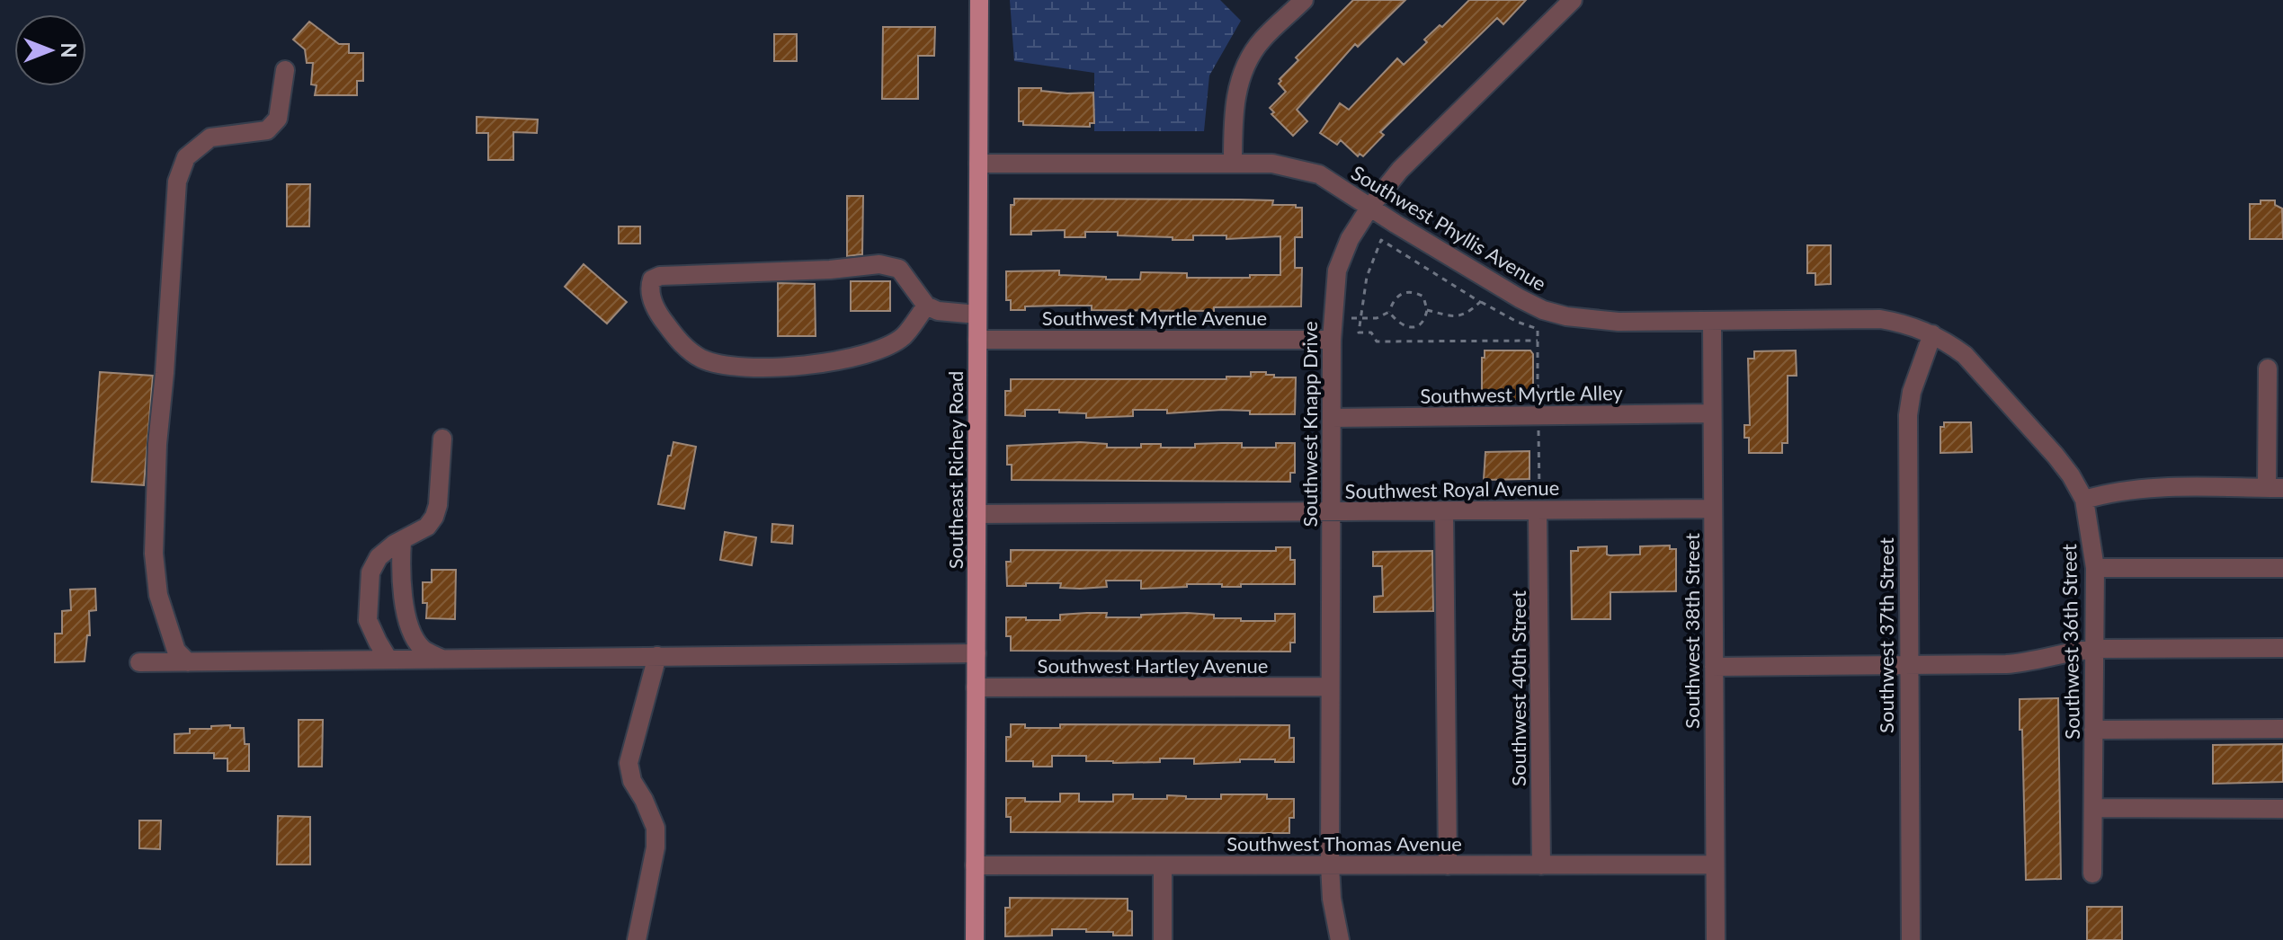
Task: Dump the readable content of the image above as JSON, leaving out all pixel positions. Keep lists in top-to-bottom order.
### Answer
{
  "streets": {
    "main road": ["Southeast Richey Road"],
    "street": [
      "Southwest Phyllis Avenue",
      "Southwest Myrtle Avenue",
      "Southwest Myrtle Alley",
      "Southwest Knapp Drive",
      "Southwest Royal Avenue",
      "Southwest 38th Street",
      "Southwest 37th Street",
      "Southwest 36th Street",
      "Southwest Hartley Avenue",
      "Southwest 40th Street",
      "Southwest Thomas Avenue"
    ]
  },
  "crossings": [
    ["Southwest Phyllis Avenue", "Southwest Knapp Drive"],
    ["Southwest Phyllis Avenue", "Southeast Richey Road"],
    ["Southwest Phyllis Avenue", "Southwest 38th Street"],
    ["Southwest Phyllis Avenue", "Southwest 37th Street"],
    ["Southwest Phyllis Avenue", "Southwest 36th Street"],
    ["Southwest Myrtle Avenue", "Southwest Knapp Drive"],
    ["Southwest Myrtle Avenue", "Southeast Richey Road"],
    ["Southwest Myrtle Alley", "Southwest Knapp Drive"],
    ["Southwest Myrtle Alley", "Southwest 38th Street"],
    ["Southwest Knapp Drive", "Southwest Royal Avenue"],
    ["Southwest Knapp Drive", "Southwest Hartley Avenue"],
    ["Southwest Knapp Drive", "Southwest Thomas Avenue"],
    ["Southeast Richey Road", "Southwest Royal Avenue"],
    ["Southeast Richey Road", "Southwest Hartley Avenue"],
    ["Southeast Richey Road", "Southwest Thomas Avenue"],
    ["Southwest Royal Avenue", "Southwest 38th Street"],
    ["Southwest Royal Avenue", "Southwest 40th Street"],
    ["Southwest 38th Street", "Southwest Thomas Avenue"],
    ["Southwest 40th Street", "Southwest Thomas Avenue"]
  ],
  "north": "right"
}
